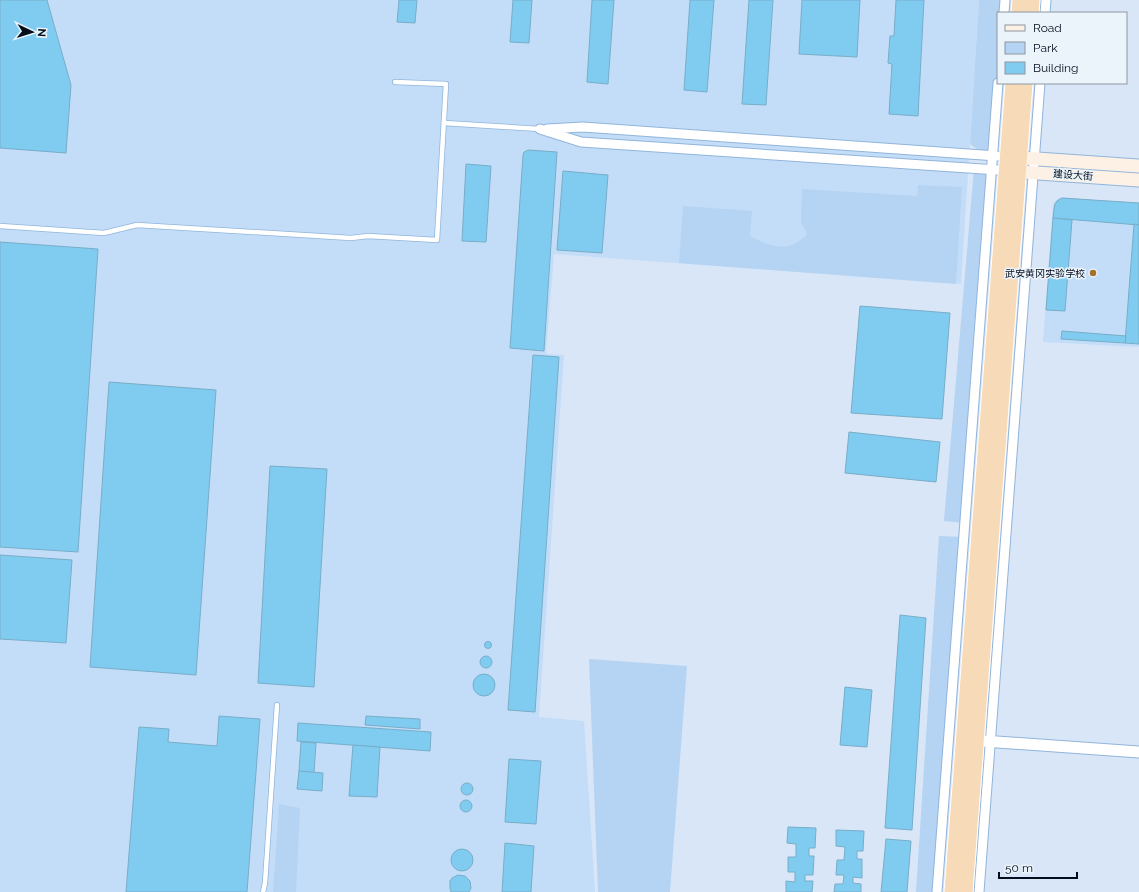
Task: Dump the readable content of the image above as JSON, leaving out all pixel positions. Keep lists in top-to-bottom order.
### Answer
{
  "streets": {
    "main road": ["建设大街"]
  },
  "places": ["武安黄冈实验学校"],
  "legend": ["Road", "Park", "Building"],
  "scale_bar": "50 m",
  "north": "right"
}
